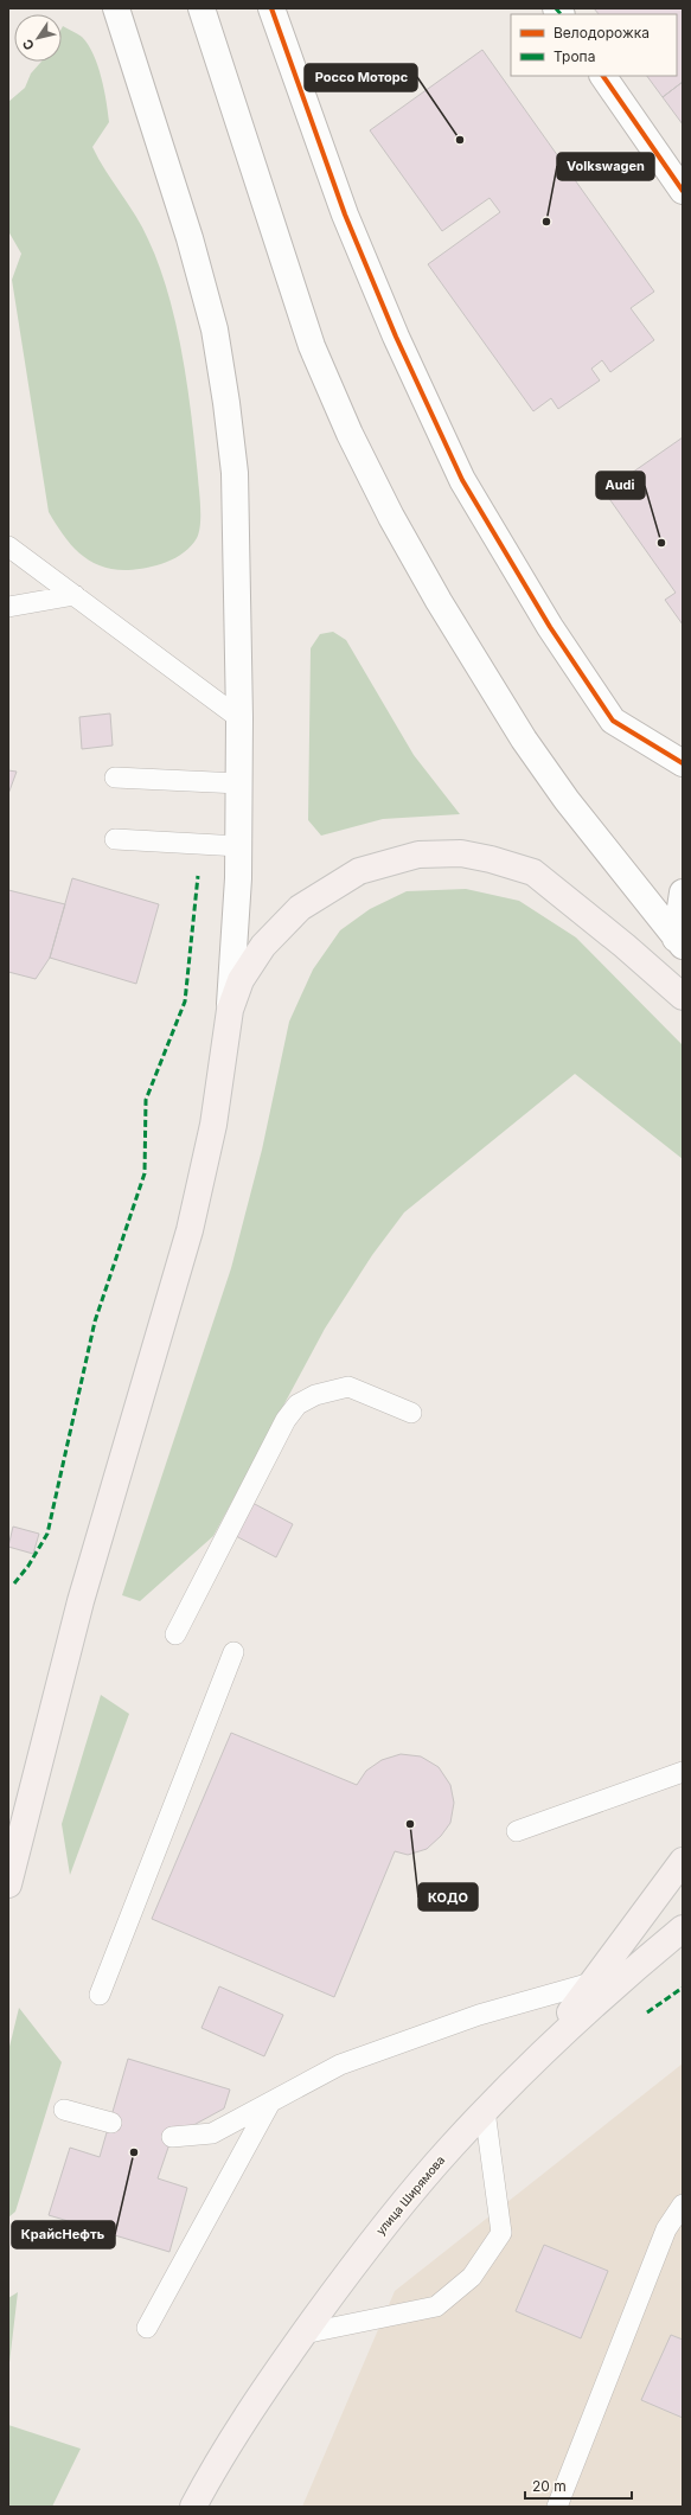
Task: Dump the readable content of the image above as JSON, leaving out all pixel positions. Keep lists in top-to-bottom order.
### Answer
{
  "streets": {
    "main road": ["улица Ширямова"]
  },
  "places": [
    "Россо Моторс",
    "Volkswagen",
    "Audi",
    "КОДО",
    "КрайсНефть"
  ],
  "legend": ["Велодорожка", "Тропа"],
  "scale_bar": "20 m",
  "north": "bottom left"
}
